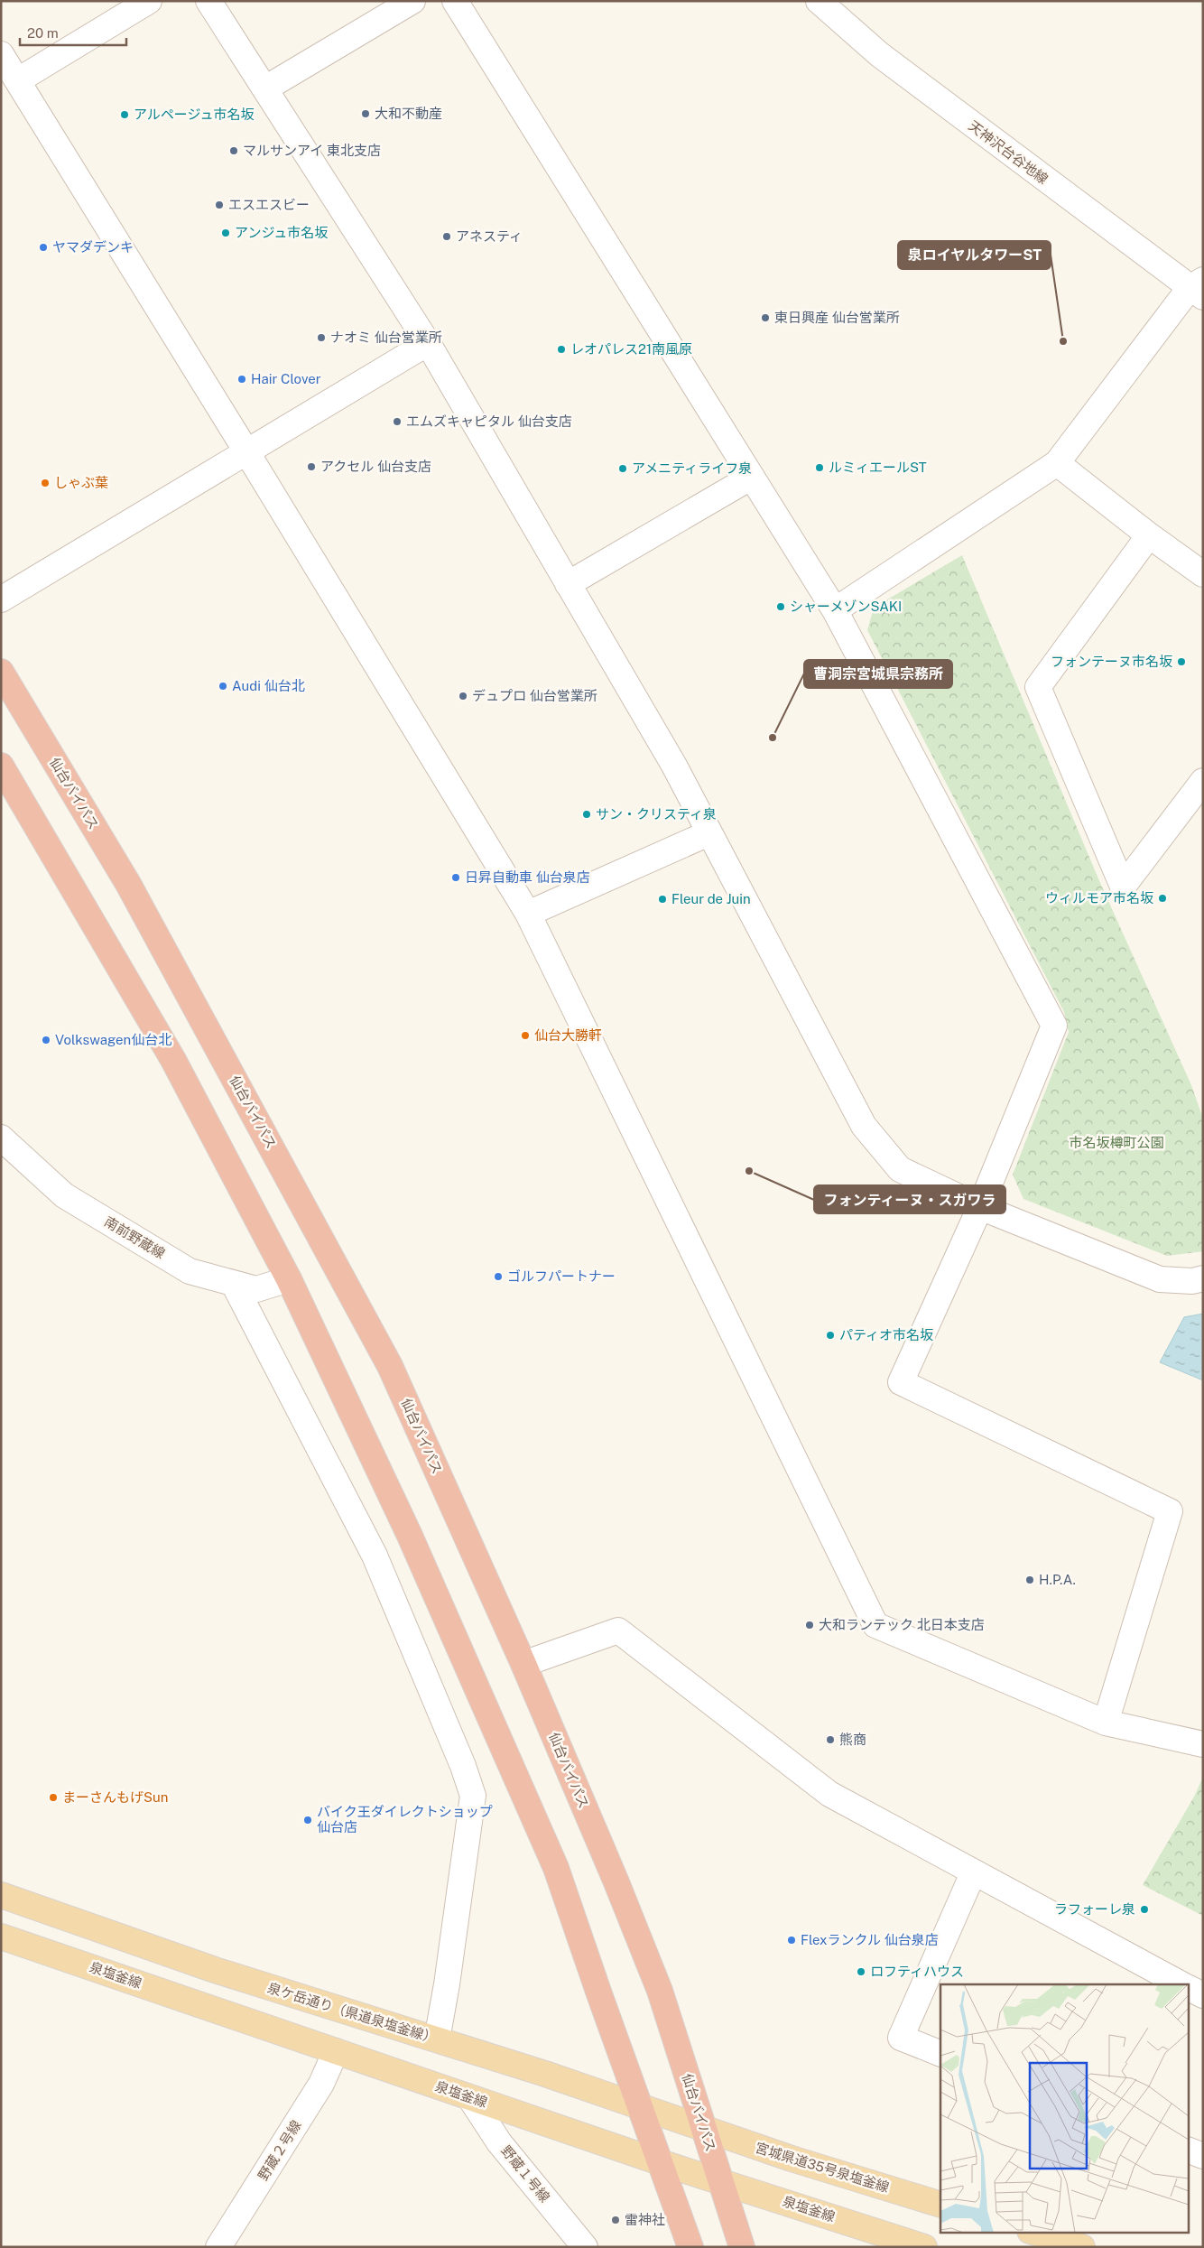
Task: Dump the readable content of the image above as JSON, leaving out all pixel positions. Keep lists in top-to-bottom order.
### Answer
{
  "streets": {
    "highway": ["仙台バイパス"],
    "main road": ["泉塩釜線", "泉ケ岳通り（県道泉塩釜線）", "宮城県道35号泉塩釜線"],
    "street": [
      "天神沢台谷地線",
      "南前野蔵線",
      "野蔵２号線",
      "野蔵１号線"
    ]
  },
  "crossings": [
    ["仙台バイパス", "泉塩釜線"],
    ["仙台バイパス", "泉ケ岳通り（県道泉塩釜線）"],
    ["仙台バイパス", "宮城県道35号泉塩釜線"],
    ["泉塩釜線", "野蔵２号線"],
    ["泉塩釜線", "野蔵１号線"],
    ["泉ケ岳通り（県道泉塩釜線）", "宮城県道35号泉塩釜線"]
  ],
  "parks": ["市名坂樽町公園"],
  "places": [
    "大和不動産",
    "アルページュ市名坂",
    "マルサンアイ 東北支店",
    "エスエスビー",
    "アンジュ市名坂",
    "アネスティ",
    "ヤマダデンキ",
    "東日興産 仙台営業所",
    "ナオミ 仙台営業所",
    "泉ロイヤルタワーST",
    "レオパレス21南風原",
    "Hair Clover",
    "エムズキャピタル 仙台支店",
    "アクセル 仙台支店",
    "ルミィエールST",
    "アメニティライフ泉",
    "しゃぶ葉",
    "シャーメゾンSAKI",
    "フォンテーヌ市名坂",
    "Audi 仙台北",
    "デュプロ 仙台営業所",
    "曹洞宗宮城県宗務所",
    "サン・クリスティ泉",
    "日昇自動車 仙台泉店",
    "ウィルモア市名坂",
    "Fleur de Juin",
    "仙台大勝軒",
    "Volkswagen仙台北",
    "フォンティーヌ・スガワラ",
    "ゴルフパートナー",
    "パティオ市名坂",
    "H.P.A.",
    "大和ランテック 北日本支店",
    "熊商",
    "まーさんもげSun",
    "バイク王ダイレクトショップ 仙台店",
    "ラフォーレ泉",
    "Flexランクル 仙台泉店",
    "ロフティハウス",
    "雷神社"
  ],
  "scale_bar": "20 m"
}
